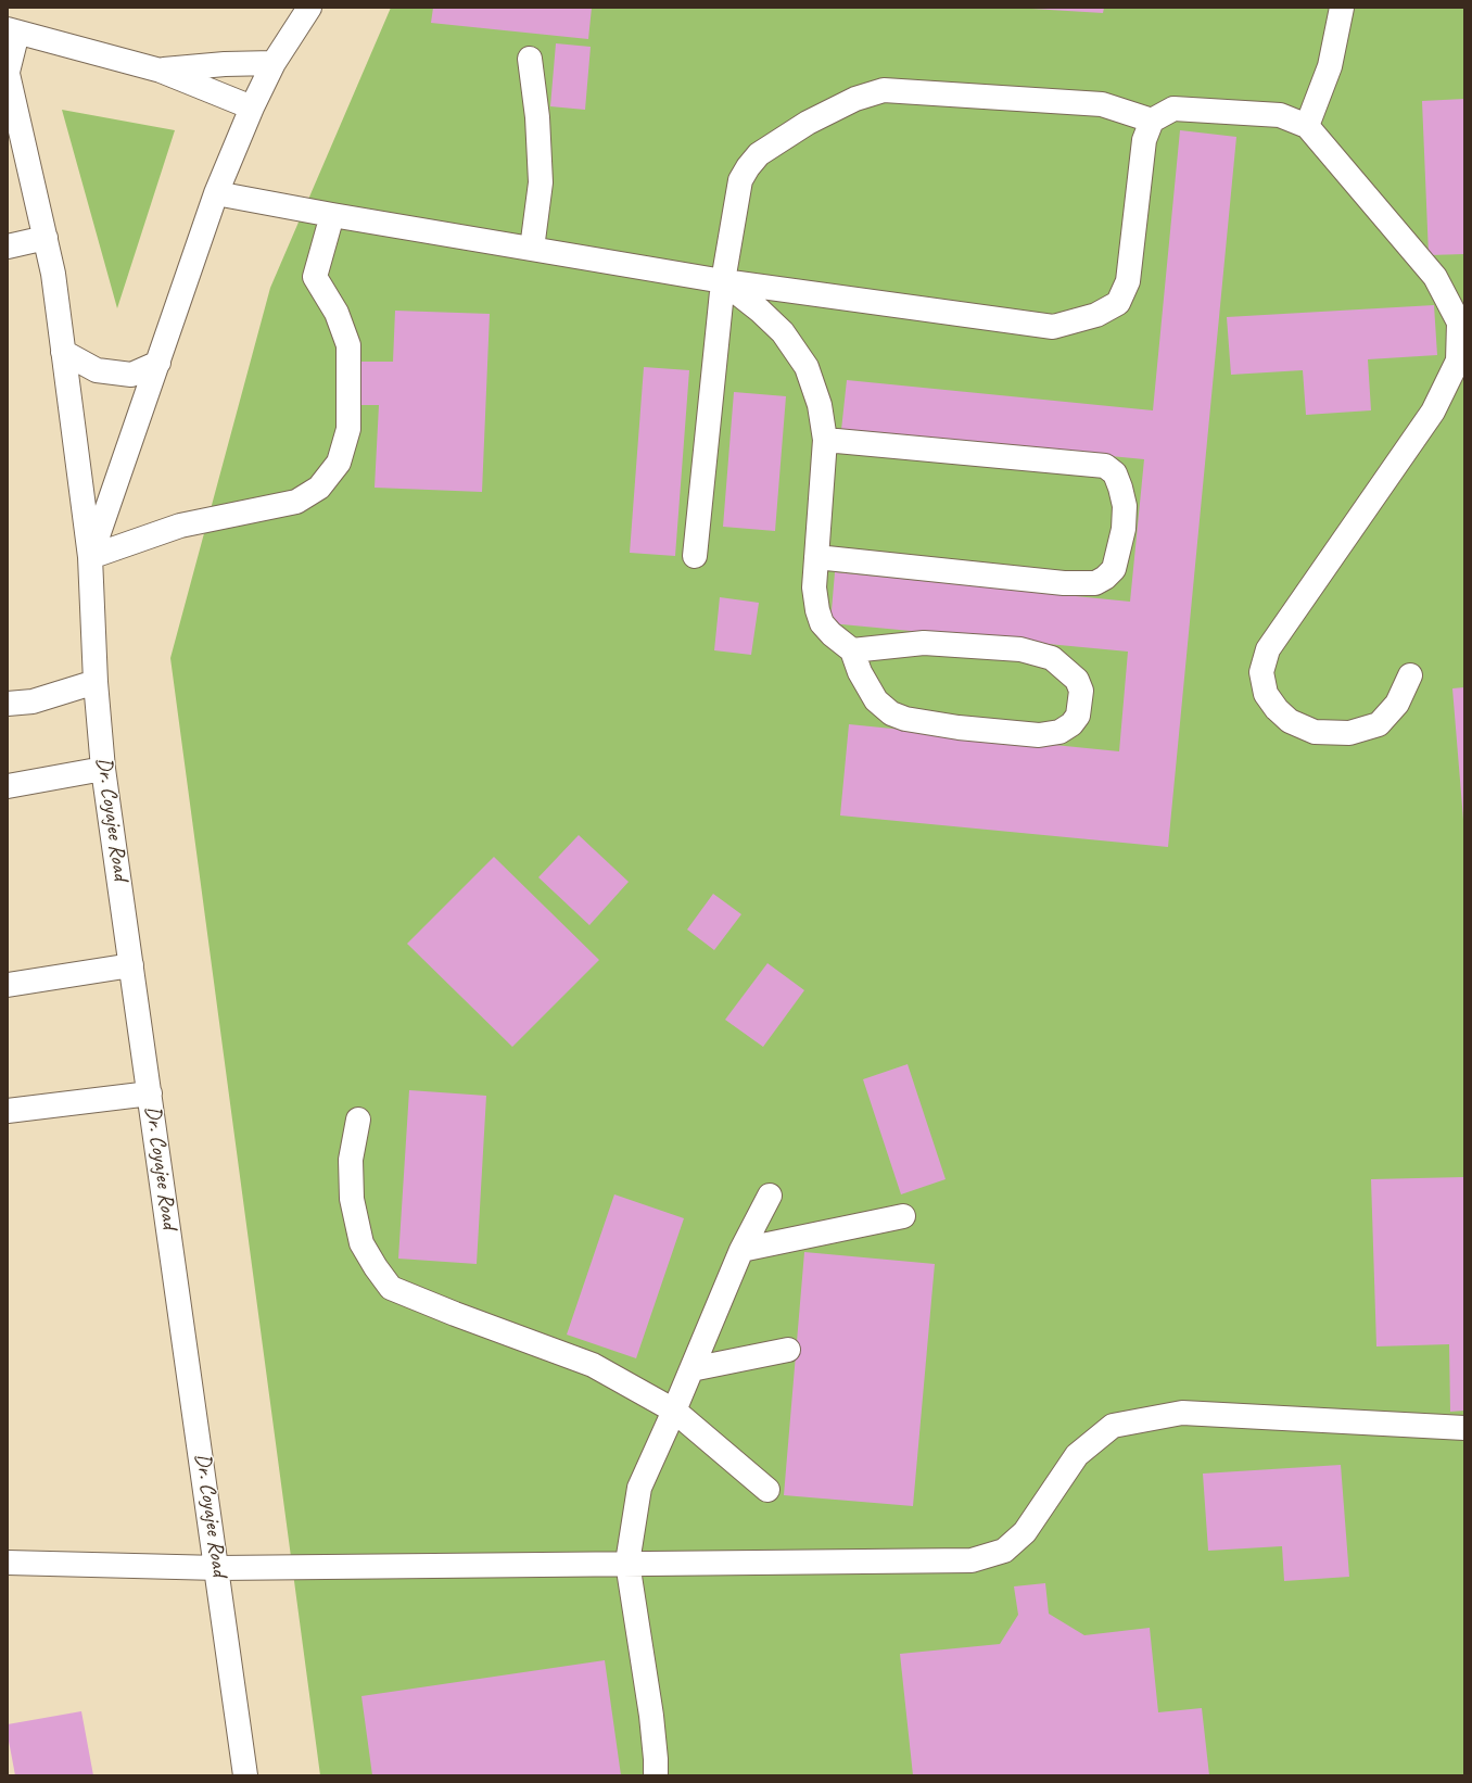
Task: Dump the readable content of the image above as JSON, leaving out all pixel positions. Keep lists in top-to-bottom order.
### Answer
{
  "streets": {
    "street": ["Dr. Coyajee Road"]
  }
}
